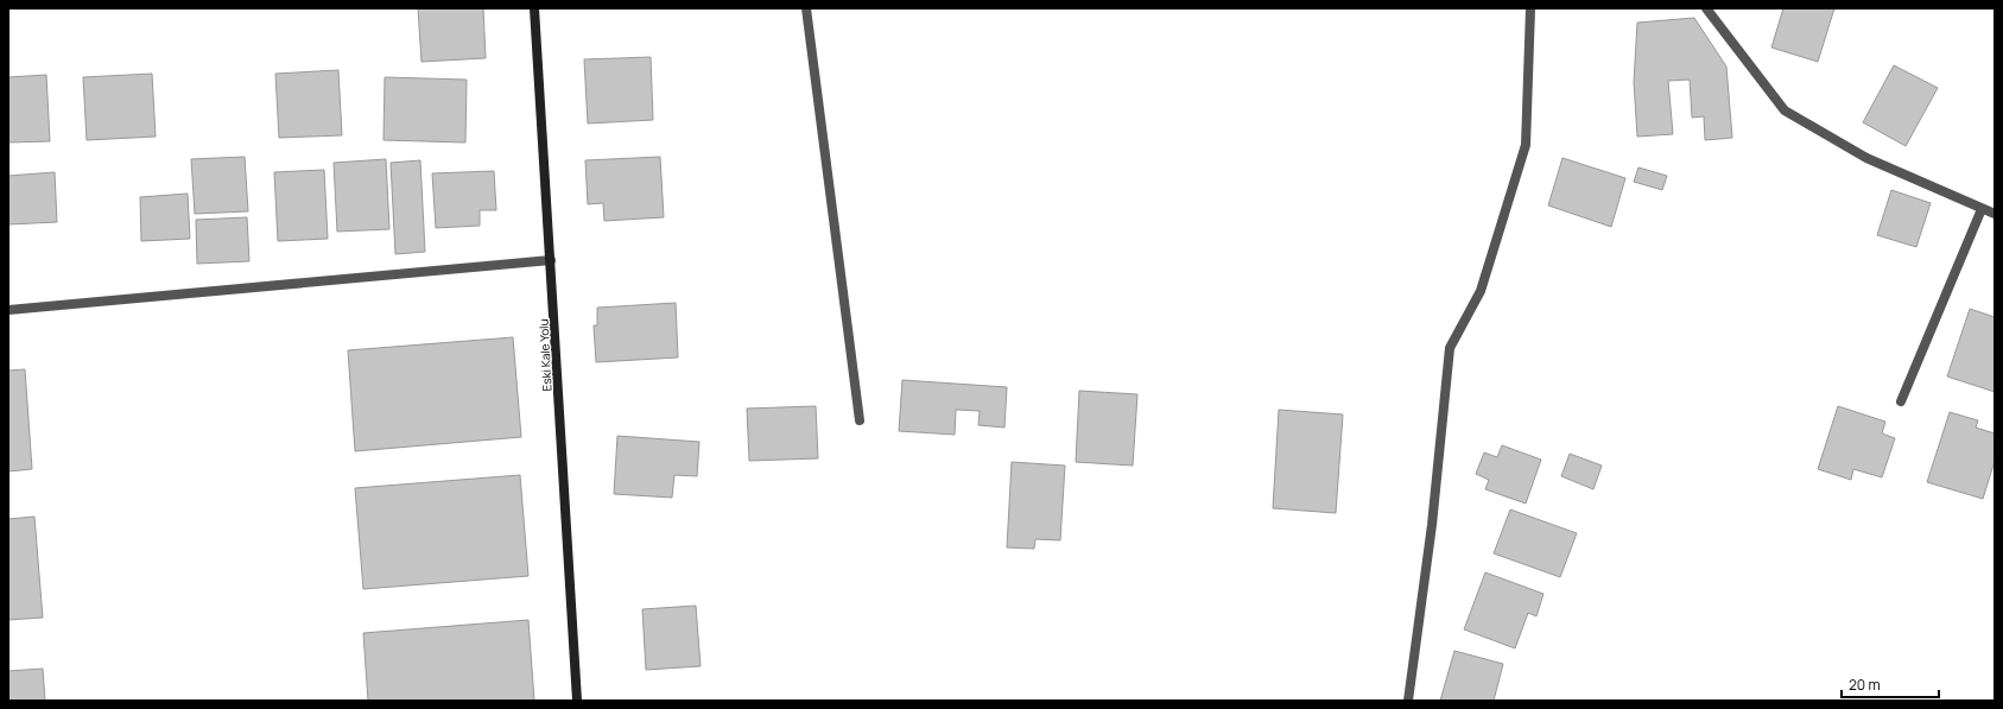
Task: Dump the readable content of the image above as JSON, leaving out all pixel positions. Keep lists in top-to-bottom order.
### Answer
{
  "streets": {
    "street": ["Eski Kale Yolu"]
  },
  "scale_bar": "20 m"
}
